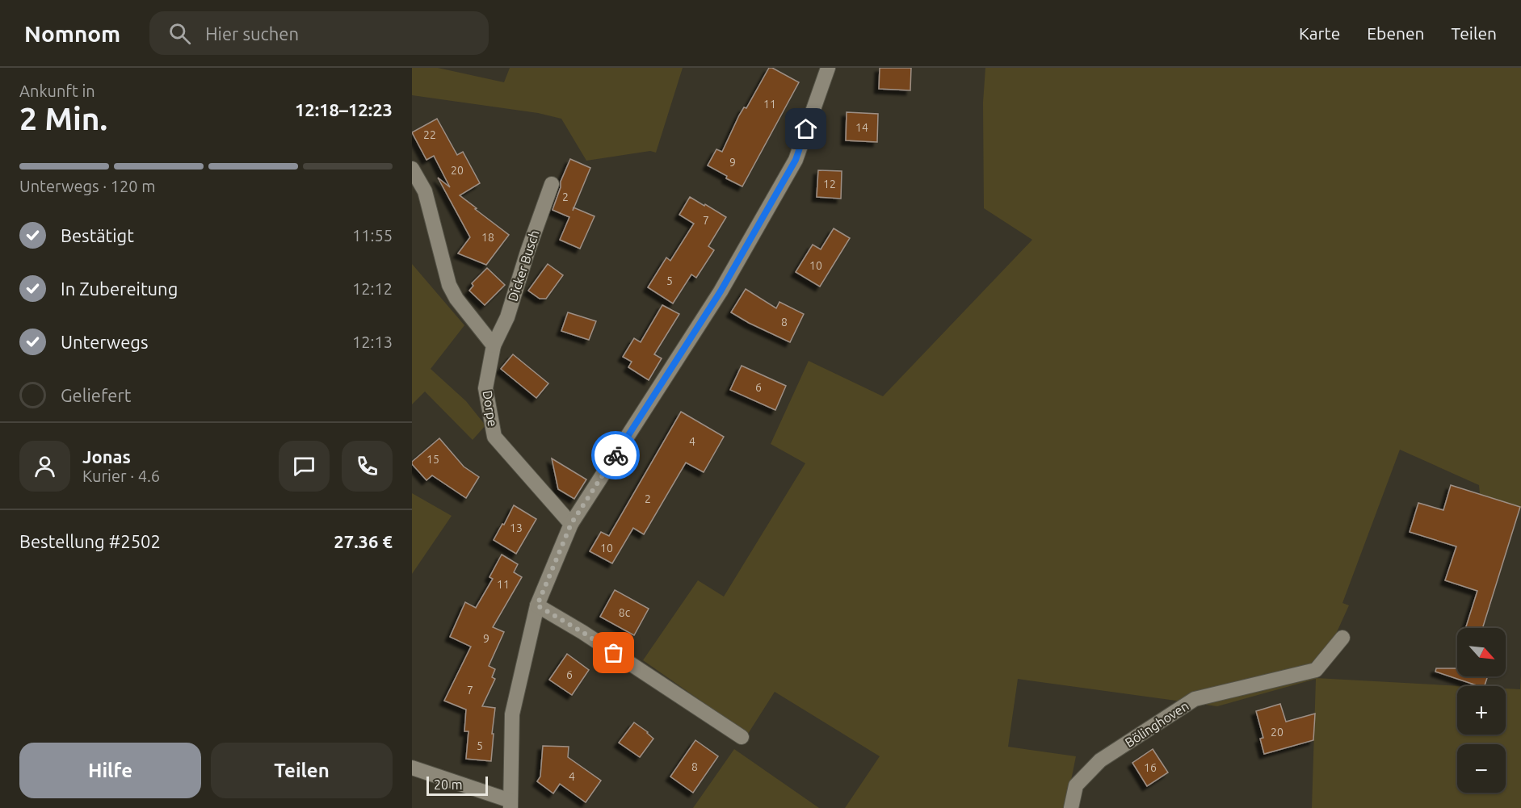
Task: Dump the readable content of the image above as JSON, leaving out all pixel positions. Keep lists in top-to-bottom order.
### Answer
{
  "streets": {
    "street": ["Dicker Busch", "Dorpe", "Bölinghoven"]
  },
  "crossings": [
    ["Dicker Busch", "Dorpe"]
  ],
  "house_numbers": [
    "11",
    "14",
    "22",
    "9",
    "20",
    "12",
    "2",
    "7",
    "18",
    "10",
    "5",
    "8",
    "6",
    "4",
    "15",
    "2",
    "13",
    "10",
    "11",
    "8c",
    "9",
    "6",
    "7",
    "20",
    "5",
    "8",
    "16",
    "4"
  ],
  "scale_bar": "20 m",
  "north": "bottom right",
  "page": {
    "header": "Nomnom",
    "search": "Hier suchen",
    "nav": ["Karte", "Ebenen", "Teilen"],
    "heading": ["2 Min.", "Ankunft in", "12:18–12:23"],
    "panel": [
      "Jonas",
      "Kurier · 4.6",
      "Bestellung #2502",
      "27.36 €"
    ],
    "bar": "Unterwegs · 120 m",
    "list": [
      ["Bestätigt", "11:55"],
      ["In Zubereitung", "12:12"],
      ["Unterwegs", "12:13"],
      "Geliefert"
    ],
    "map_buttons": ["+", "−"],
    "buttons": ["Hilfe", "Teilen"],
    "scale": "20 m"
  }
}
